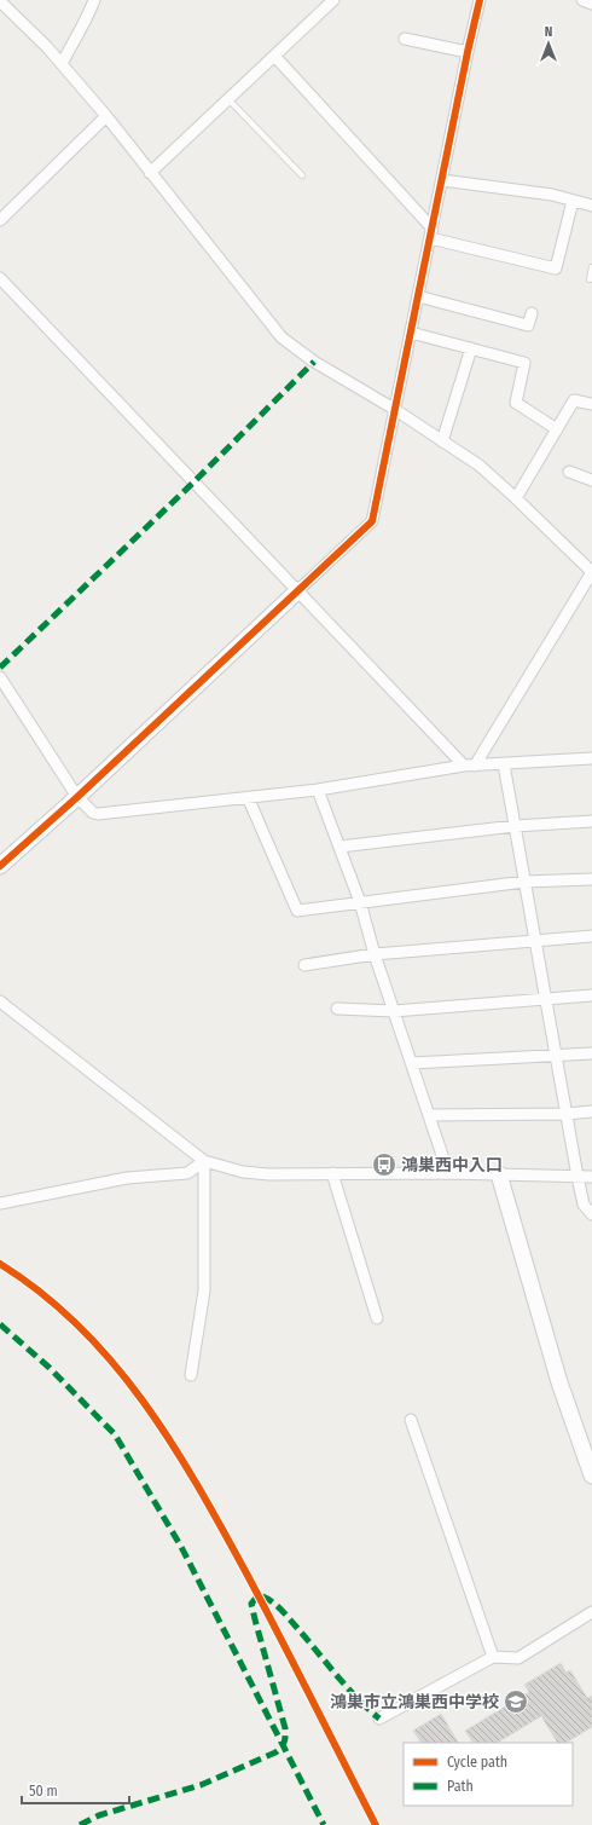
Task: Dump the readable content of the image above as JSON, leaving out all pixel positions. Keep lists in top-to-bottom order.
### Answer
{
  "places": {
    "bus stop": ["鴻巣西中入口"],
    "school or university": ["鴻巣市立鴻巣西中学校"]
  },
  "legend": ["Cycle path", "Path"],
  "scale_bar": "50 m",
  "north": "top"
}
